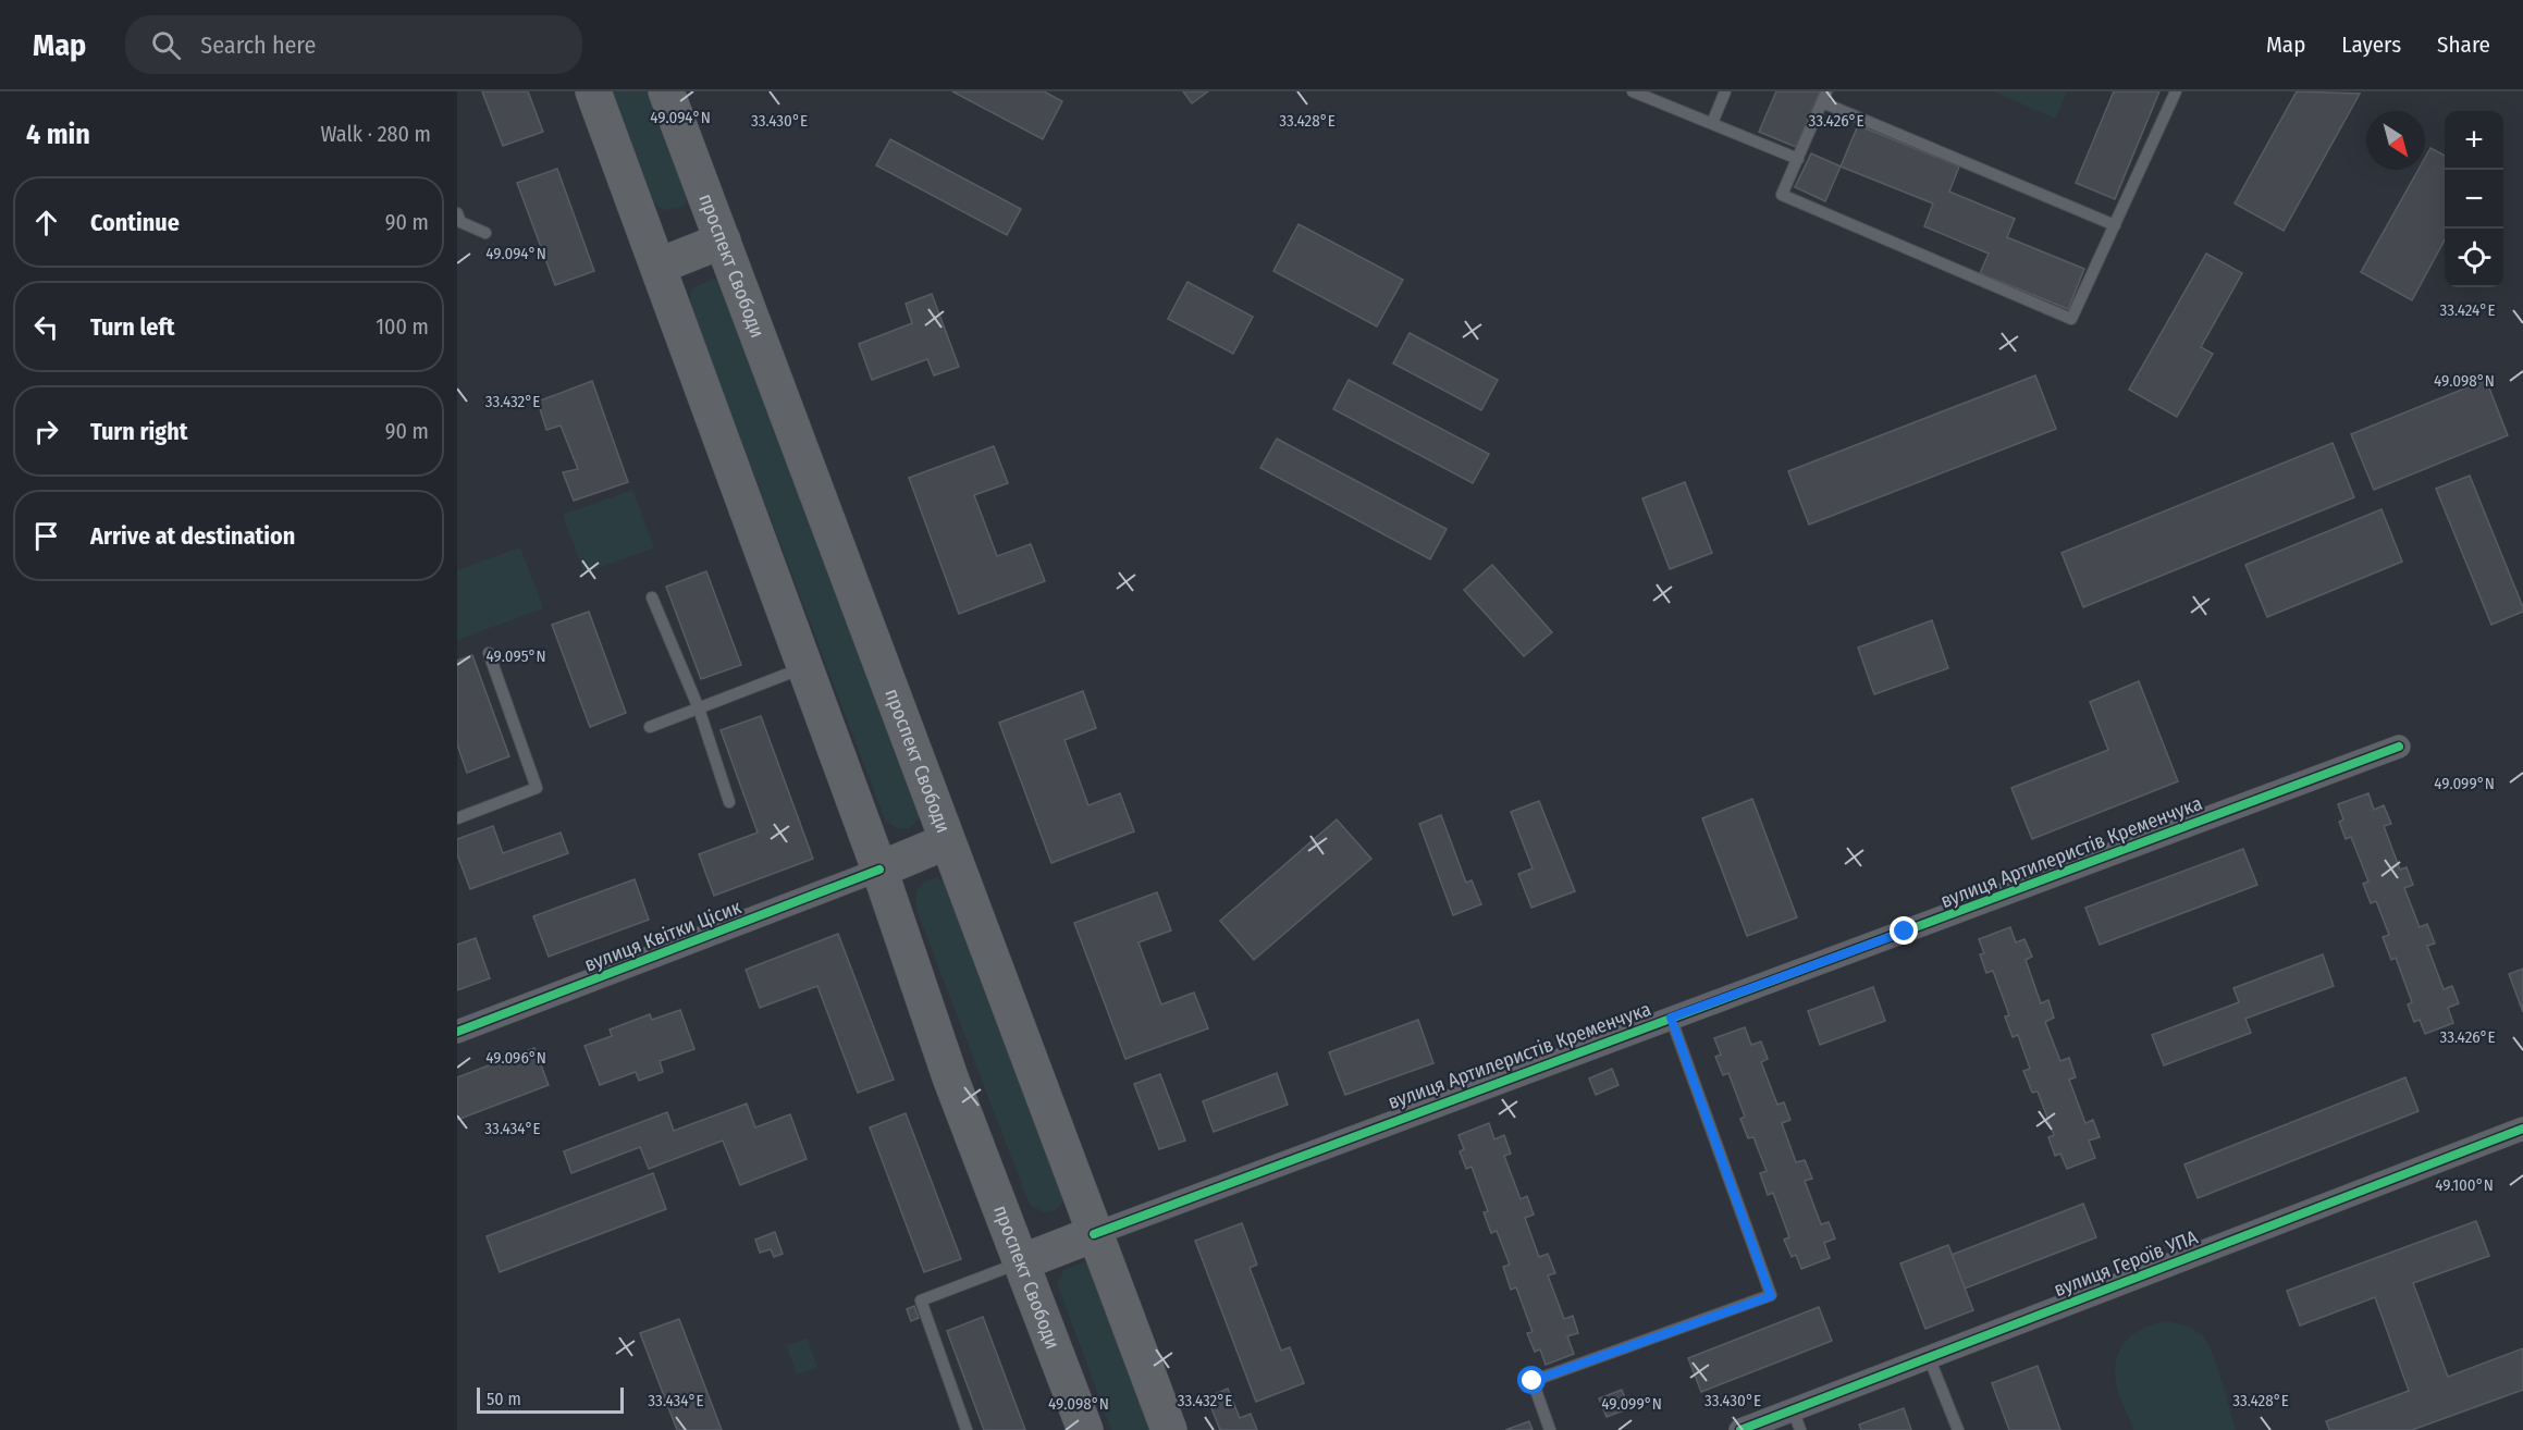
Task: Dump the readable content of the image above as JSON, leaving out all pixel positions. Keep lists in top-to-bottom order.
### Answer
{
  "streets": {
    "highway": ["проспект Свободи"],
    "street": ["вулиця Артилеристів Кременчука", "вулиця Квітки Цісик", "вулиця Героїв УПА"]
  },
  "crossings": [
    ["проспект Свободи", "вулиця Артилеристів Кременчука"],
    ["проспект Свободи", "вулиця Квітки Цісик"]
  ],
  "scale_bar": "50 m",
  "north": "bottom right",
  "page": {
    "header": "Map",
    "search": "Search here",
    "nav": ["Map", "Layers", "Share"],
    "heading": ["4 min", "Walk · 280 m"],
    "map_buttons": ["+", "−"],
    "list": [
      ["Continue", "90 m"],
      ["Turn left", "100 m"],
      ["Turn right", "90 m"],
      "Arrive at destination"
    ],
    "scale": "50 m"
  },
  "coordinates": [
    "49.094°N",
    "33.430°E",
    "33.428°E",
    "33.426°E",
    "33.424°E",
    "49.098°N",
    "33.432°E",
    "49.095°N",
    "49.099°N",
    "49.096°N",
    "33.434°E",
    "49.100°N"
  ]
}
